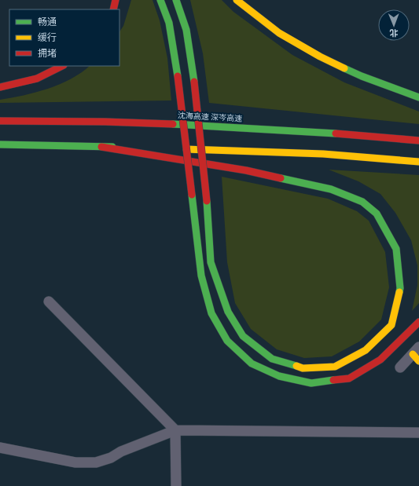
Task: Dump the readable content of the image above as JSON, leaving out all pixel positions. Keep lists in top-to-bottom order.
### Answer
{
  "streets": {
    "highway": ["沈海高速 深岑高速"]
  },
  "legend": ["畅通", "缓行", "拥堵"],
  "north": "bottom"
}
